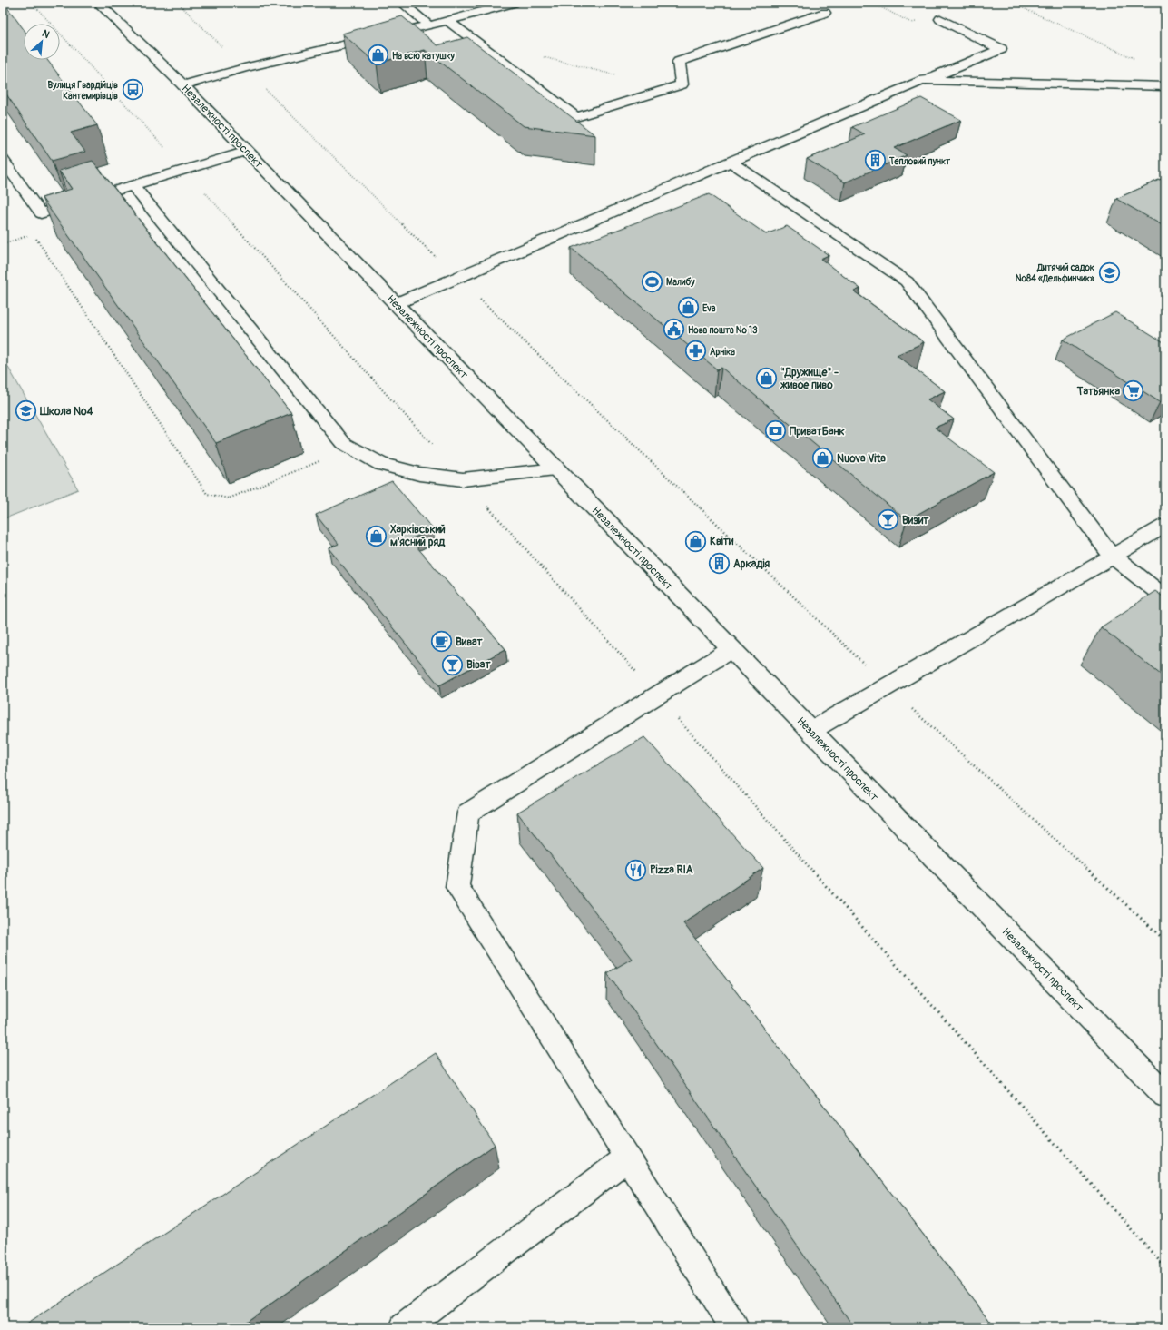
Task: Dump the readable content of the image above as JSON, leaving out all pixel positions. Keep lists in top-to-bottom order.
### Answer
{
  "streets": {
    "street": ["Незалежності проспект"]
  },
  "places": {
    "shop": [
      "На всю катушку",
      "Eva",
      "\"Дружище\" - живое пиво",
      "Nuova Vita",
      "Харківський м'ясний ряд",
      "Квіти"
    ],
    "bus stop": ["Вулиця Гвардійців Кантемирівців"],
    "building": ["Тепловий пункт", "Аркадія"],
    "school or university": ["Дитячий садок №84 «Дельфинчик»", "Школа №4"],
    "sports": ["Малибу"],
    "public building": ["Нова пошта № 13"],
    "pharmacy": ["Арніка"],
    "supermarket": ["Татьянка"],
    "bank": ["ПриватБанк"],
    "bar": ["Визит", "Віват"],
    "cafe": ["Виват"],
    "restaurant": ["Pizza RIA"]
  },
  "north": "top right"
}
